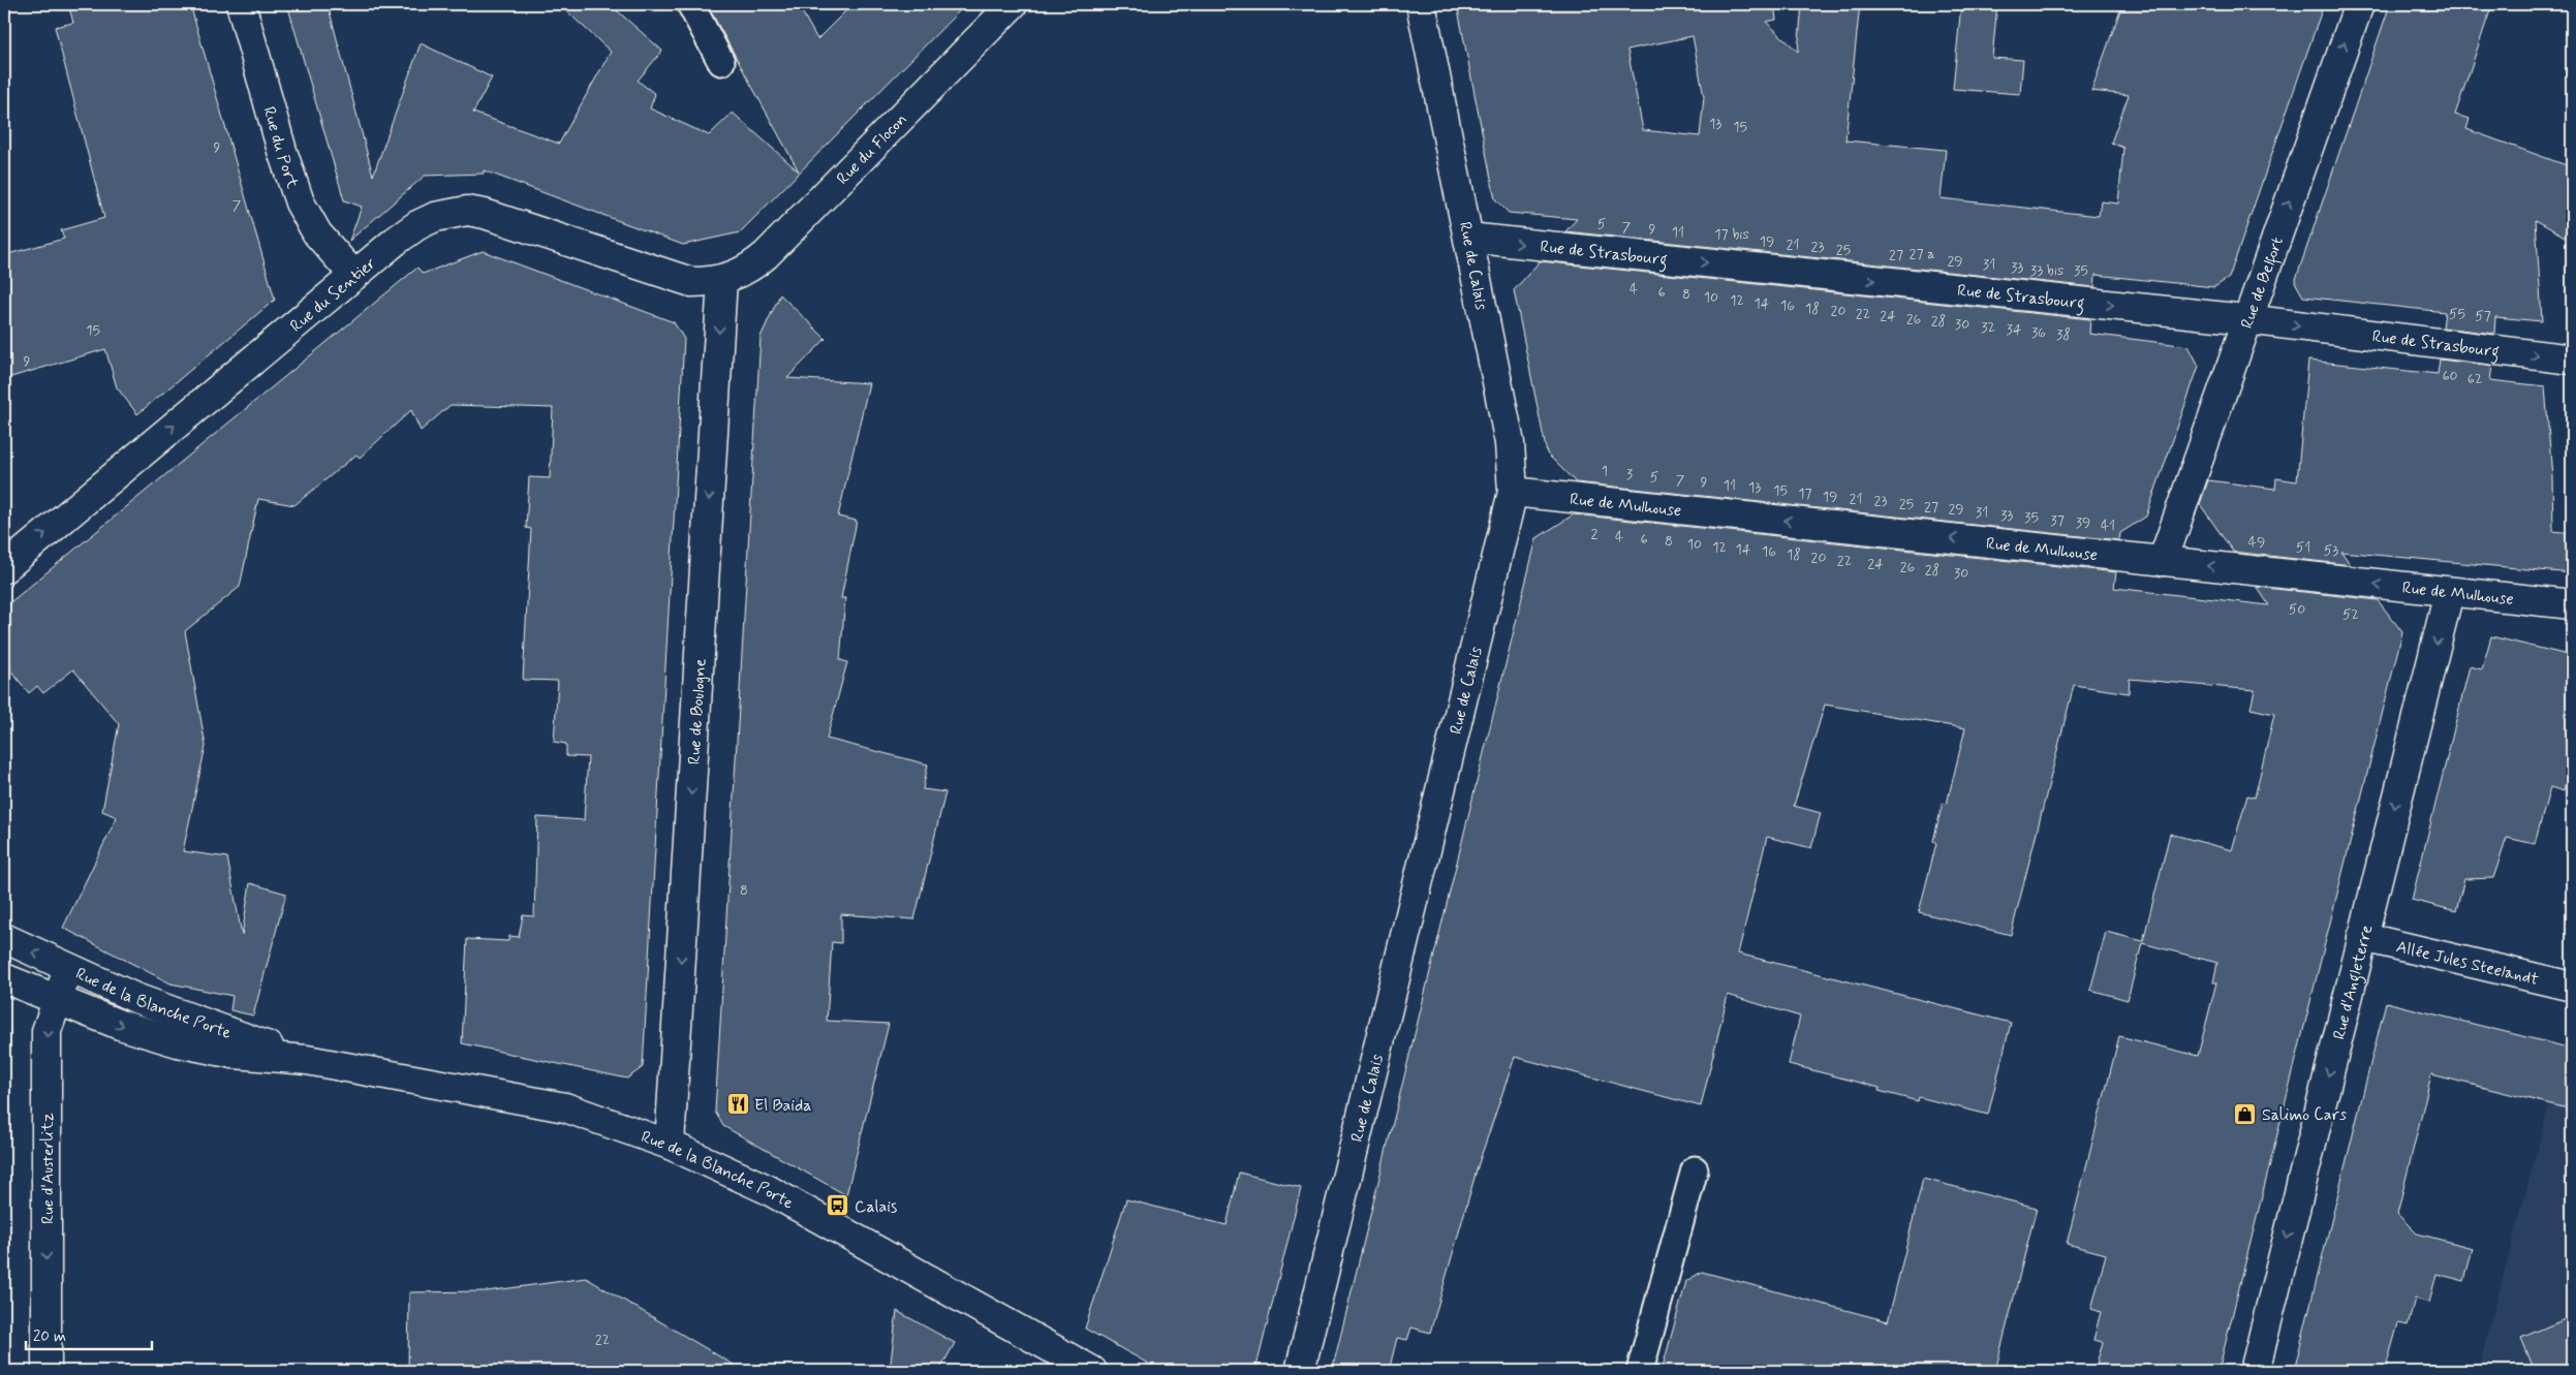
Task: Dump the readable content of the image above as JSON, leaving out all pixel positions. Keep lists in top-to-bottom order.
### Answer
{
  "streets": {
    "street": [
      "Rue du Port",
      "Rue du Flocon",
      "Rue de Strasbourg",
      "Rue de Calais",
      "Rue de Belfort",
      "Rue du Sentier",
      "Rue de Mulhouse",
      "Rue de Boulogne",
      "Allée Jules Steelandt",
      "Rue d'Angleterre",
      "Rue de la Blanche Porte",
      "Rue d'Austerlitz"
    ]
  },
  "crossings": [
    ["Rue du Port", "Rue du Sentier"],
    ["Rue du Flocon", "Rue du Sentier"],
    ["Rue du Flocon", "Rue de Boulogne"],
    ["Rue de Strasbourg", "Rue de Calais"],
    ["Rue de Strasbourg", "Rue de Belfort"],
    ["Rue de Calais", "Rue de Mulhouse"],
    ["Rue de Belfort", "Rue de Mulhouse"],
    ["Rue du Sentier", "Rue de Boulogne"],
    ["Rue de Mulhouse", "Rue d'Angleterre"],
    ["Rue de Boulogne", "Rue de la Blanche Porte"],
    ["Allée Jules Steelandt", "Rue d'Angleterre"],
    ["Rue de la Blanche Porte", "Rue d'Austerlitz"]
  ],
  "one_way": [
    "Rue de Strasbourg",
    "Rue de Belfort",
    "Rue du Sentier",
    "Rue de Mulhouse",
    "Rue de Boulogne",
    "Rue d'Angleterre",
    "Rue d'Austerlitz"
  ],
  "places": {
    "restaurant": ["El Baida"],
    "shop": ["Salimo Cars"],
    "bus stop": ["Calais"]
  },
  "house_numbers": [
    "13",
    "15",
    "9",
    "7",
    "5",
    "7",
    "9",
    "11",
    "17 bis",
    "19",
    "21",
    "23",
    "25",
    "27 a",
    "27",
    "29",
    "31",
    "33",
    "33 bis",
    "35",
    "4",
    "6",
    "8",
    "10",
    "12",
    "14",
    "16",
    "18",
    "20",
    "22",
    "55",
    "24",
    "57",
    "26",
    "28",
    "30",
    "32",
    "34",
    "15",
    "36",
    "38",
    "9",
    "60",
    "62",
    "1",
    "3",
    "5",
    "7",
    "9",
    "11",
    "13",
    "15",
    "17",
    "19",
    "21",
    "23",
    "25",
    "27",
    "29",
    "31",
    "33",
    "35",
    "37",
    "39",
    "41",
    "2",
    "4",
    "6",
    "8",
    "49",
    "10",
    "12",
    "51",
    "14",
    "53",
    "16",
    "18",
    "20",
    "22",
    "24",
    "26",
    "28",
    "30",
    "50",
    "52",
    "8",
    "22"
  ],
  "scale_bar": "20 m"
}
